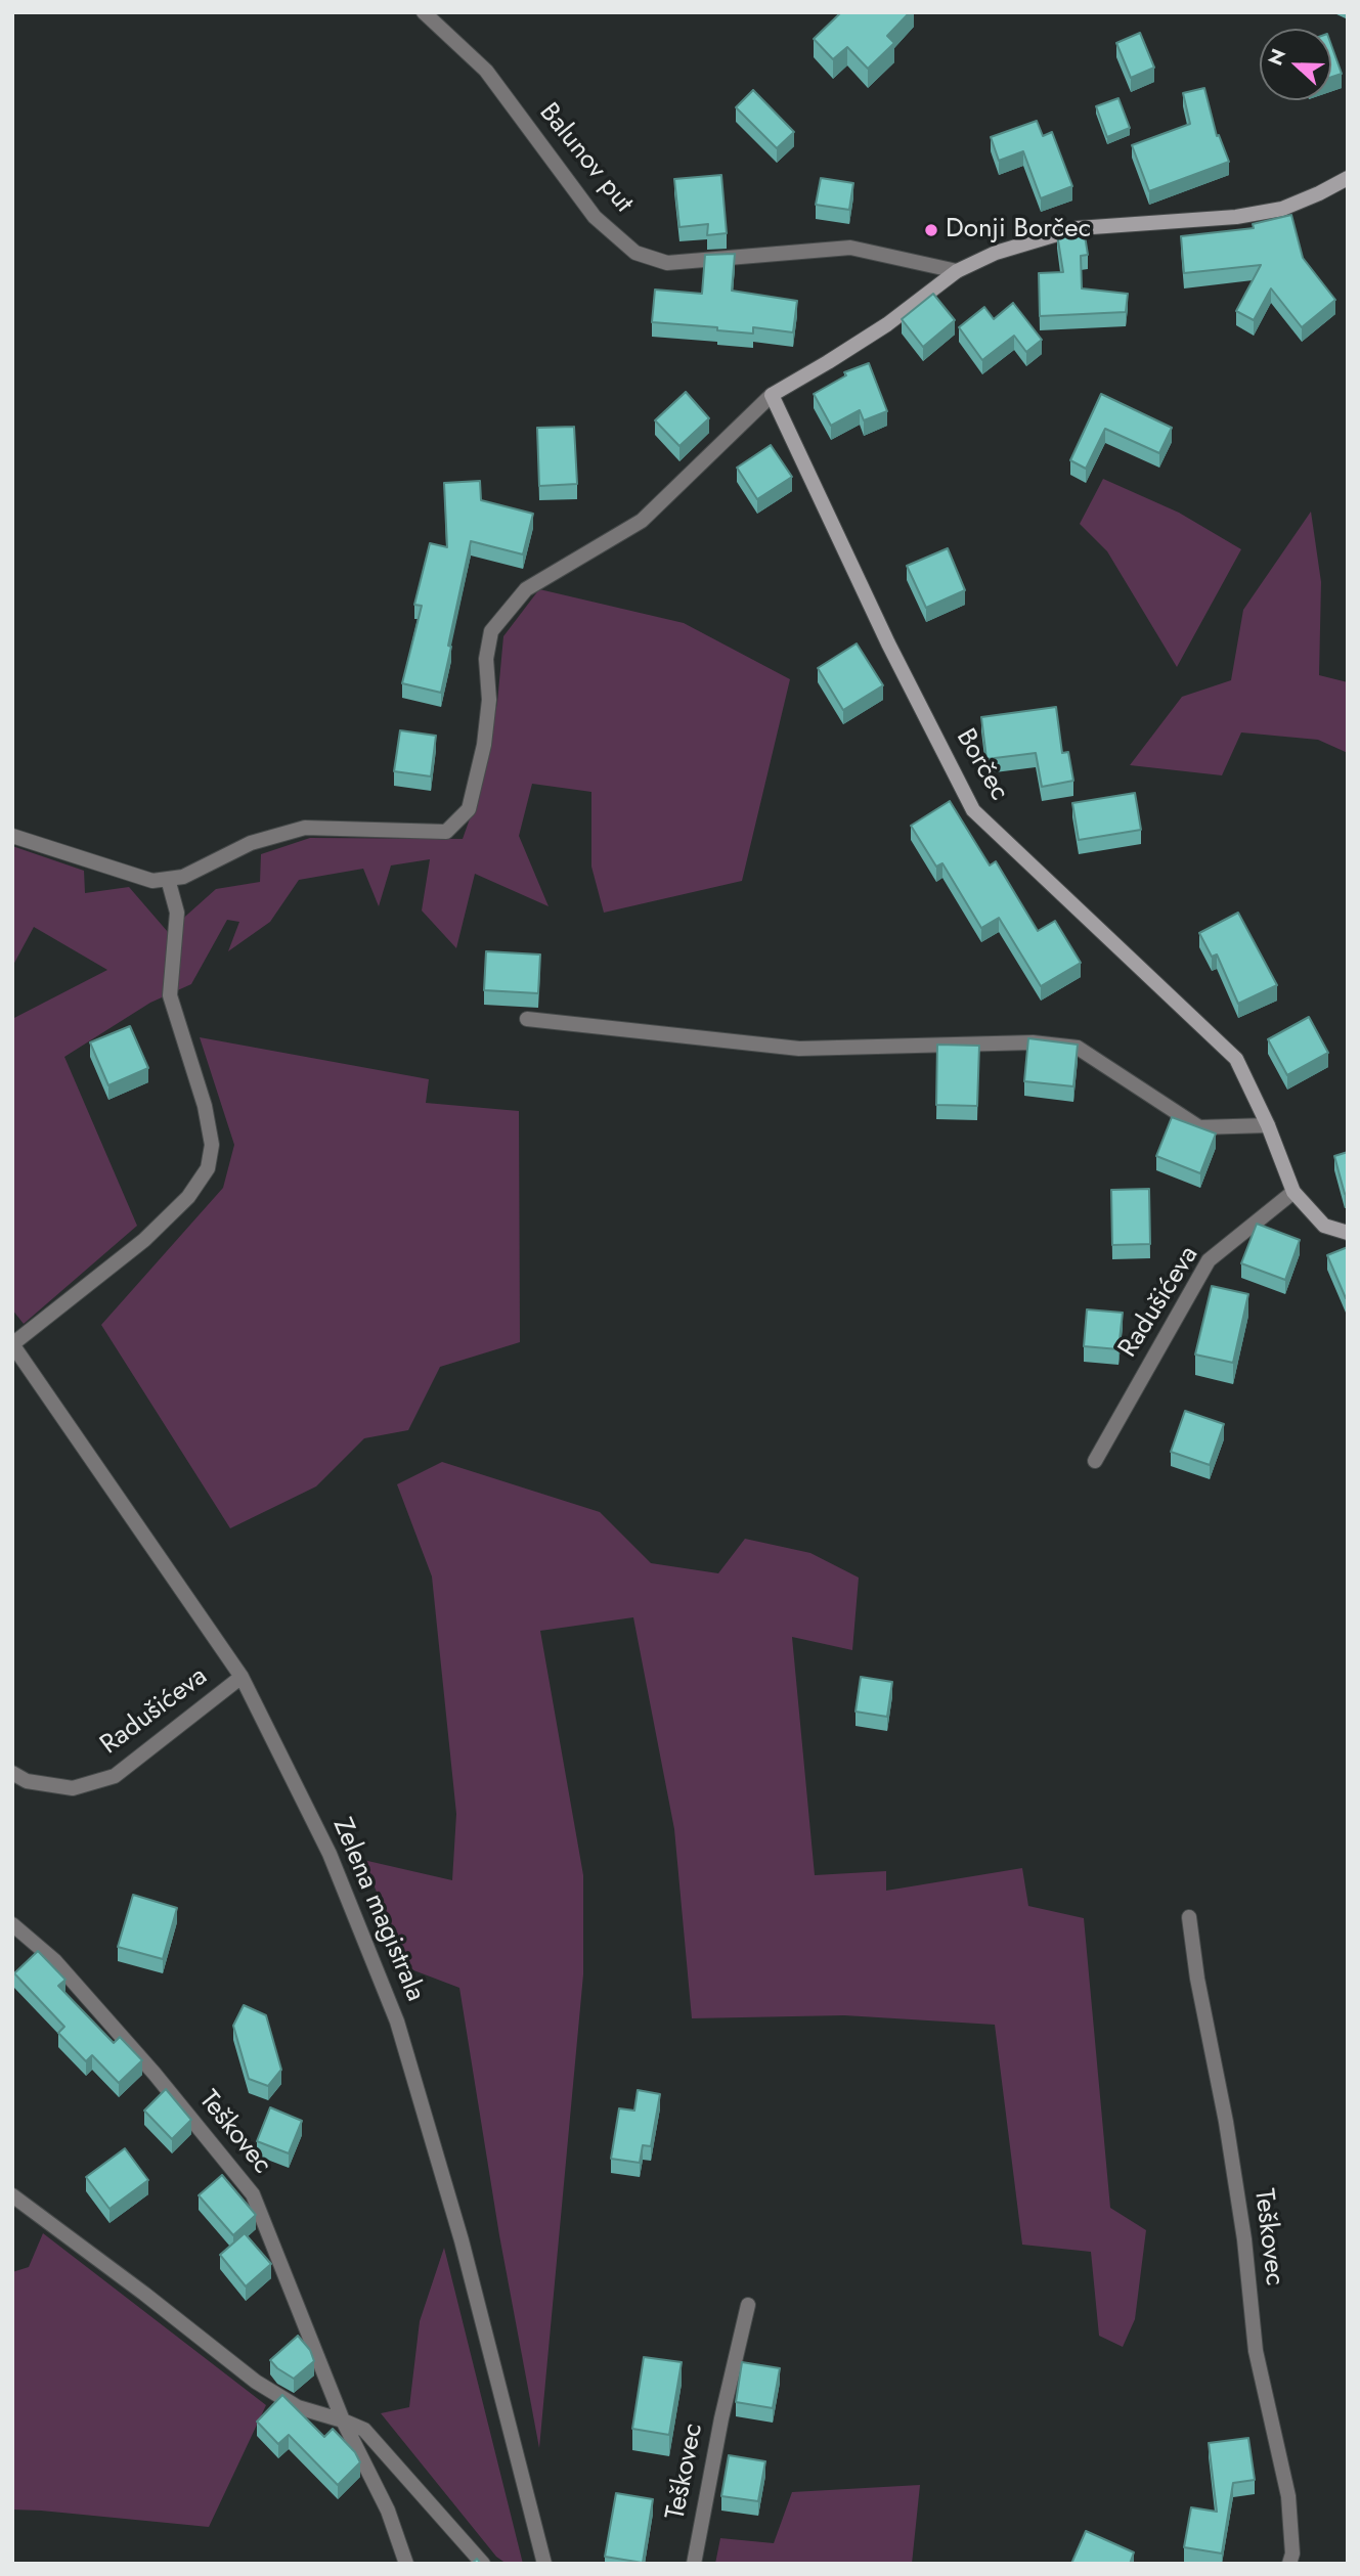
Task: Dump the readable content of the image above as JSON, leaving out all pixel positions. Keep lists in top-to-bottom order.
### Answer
{
  "streets": {
    "street": [
      "Balunov put",
      "Borčec",
      "Radušićeva",
      "Zelena magistrala",
      "Teškovec"
    ]
  },
  "crossings": [
    ["Borčec", "Radušićeva"],
    ["Radušićeva", "Zelena magistrala"]
  ],
  "places": ["Donji Borčec"],
  "north": "left"
}
